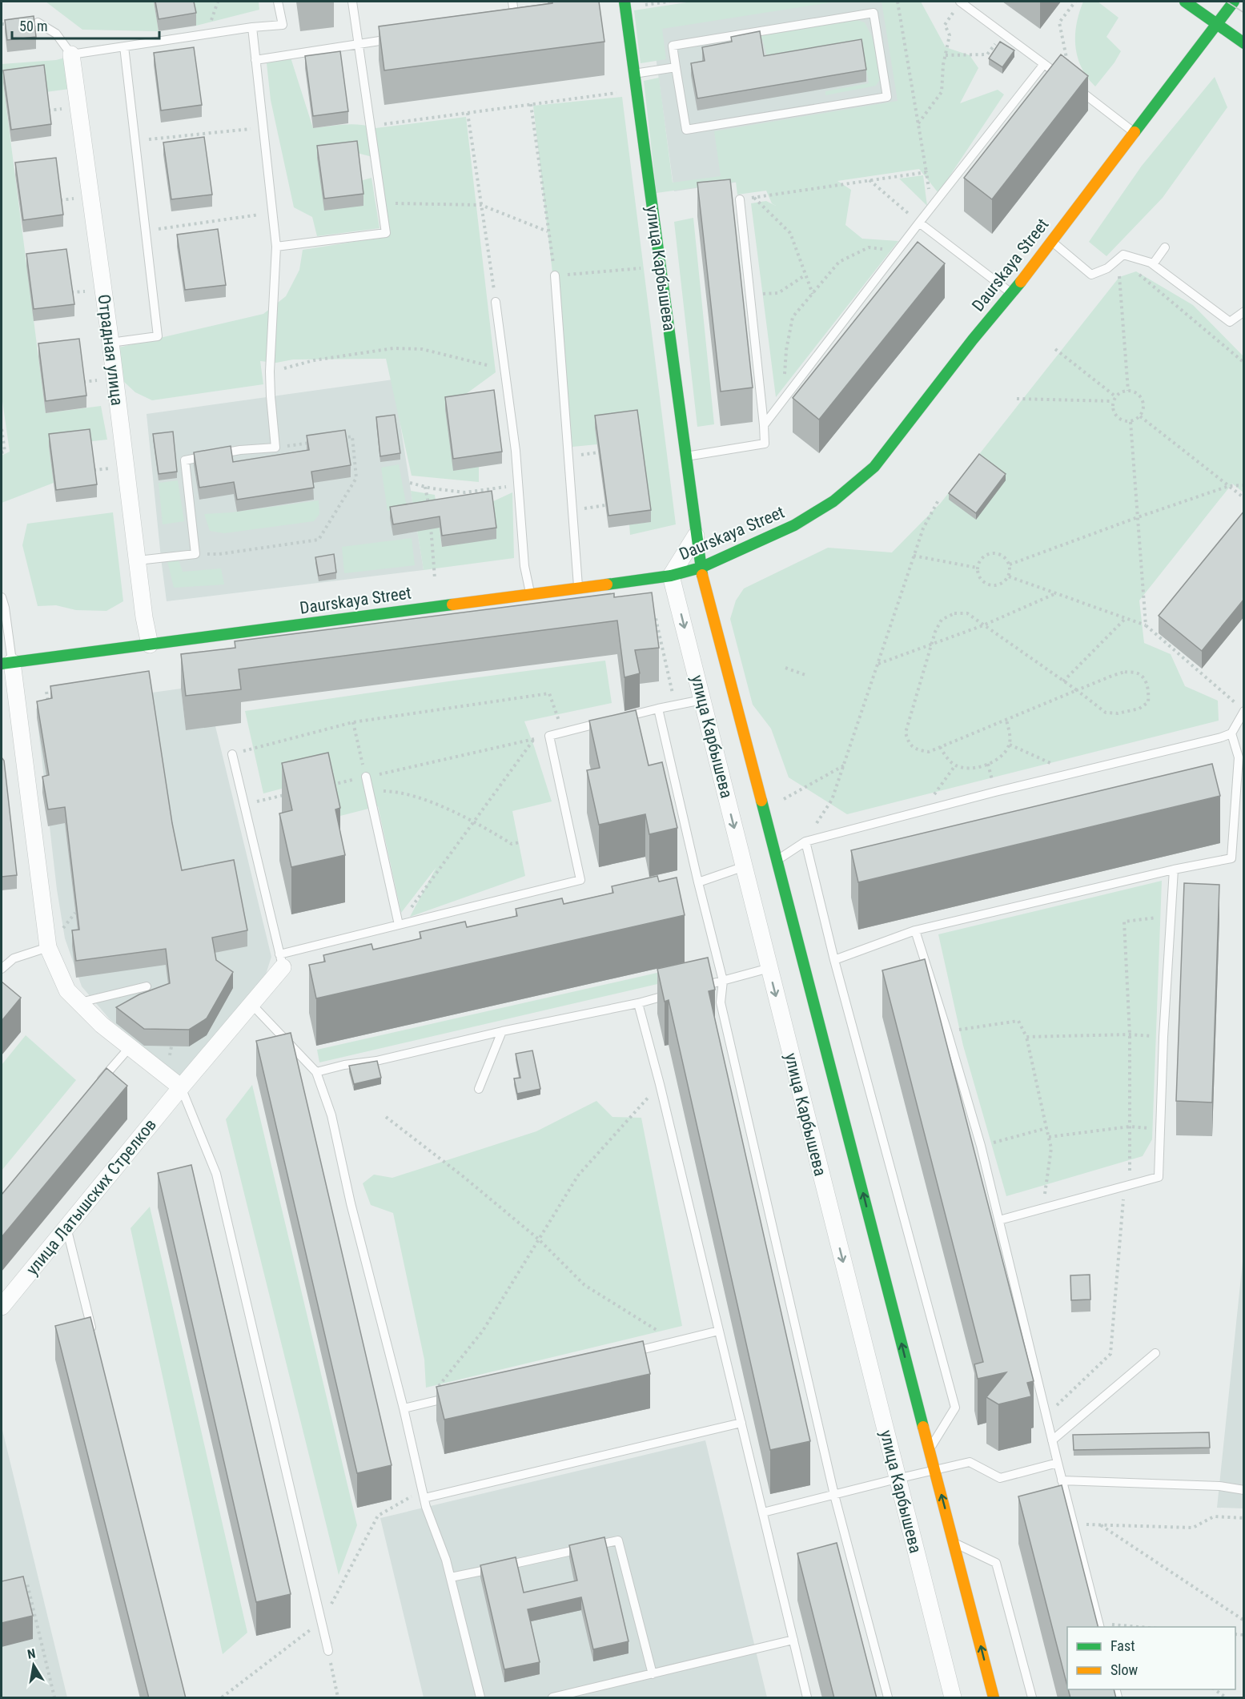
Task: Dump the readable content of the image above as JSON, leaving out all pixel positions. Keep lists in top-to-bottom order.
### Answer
{
  "streets": {
    "street": [
      "Daurskaya Street",
      "улица Карбышева",
      "Отрадная улица",
      "улица Латышских Стрелков"
    ]
  },
  "crossings": [
    ["Daurskaya Street", "улица Карбышева"],
    ["Daurskaya Street", "Отрадная улица"]
  ],
  "legend": ["Fast", "Slow"],
  "scale_bar": "50 m",
  "north": "top"
}
